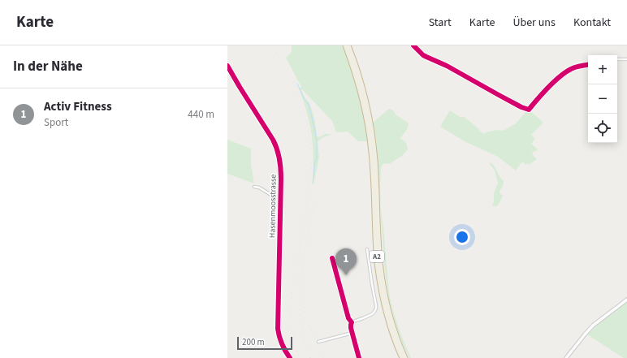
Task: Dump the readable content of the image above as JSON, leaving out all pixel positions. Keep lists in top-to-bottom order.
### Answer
{
  "streets": {
    "highway": ["A2"],
    "street": ["Hasenmoosstrasse"]
  },
  "scale_bar": "200 m",
  "page": {
    "header": "Karte",
    "nav": [
      "Start",
      "Karte",
      "Über uns",
      "Kontakt"
    ],
    "heading": "In der Nähe",
    "map_buttons": ["+", "−"],
    "list": [
      {
        "mark": "1",
        "name": "Activ Fitness",
        "note": "Sport",
        "value": "440 m"
      }
    ],
    "pins": "1",
    "scale": "200 m"
  }
}
